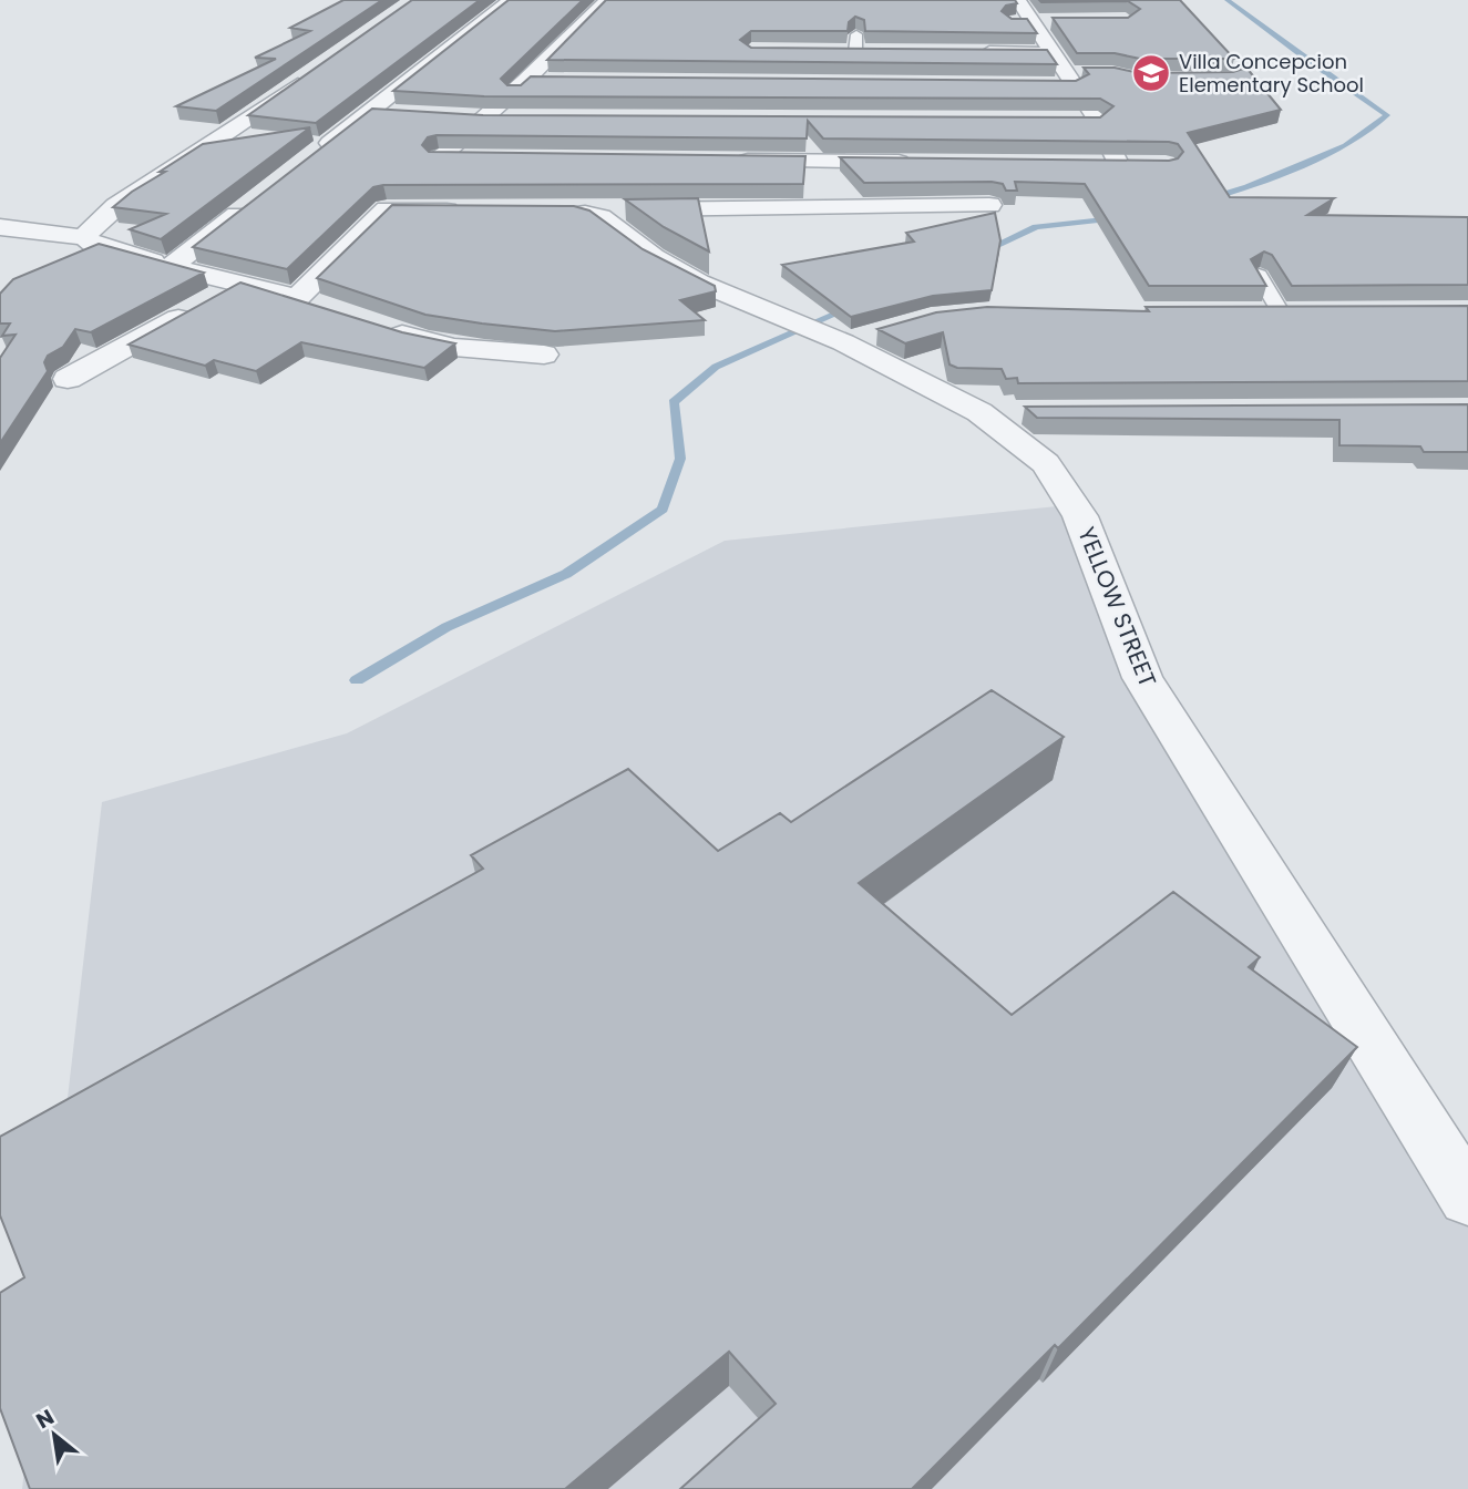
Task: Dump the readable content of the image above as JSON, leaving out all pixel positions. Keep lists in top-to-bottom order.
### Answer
{
  "streets": {
    "street": ["YELLOW STREET"]
  },
  "places": {
    "school or university": ["Villa Concepcion Elementary School"]
  },
  "north": "top left"
}
